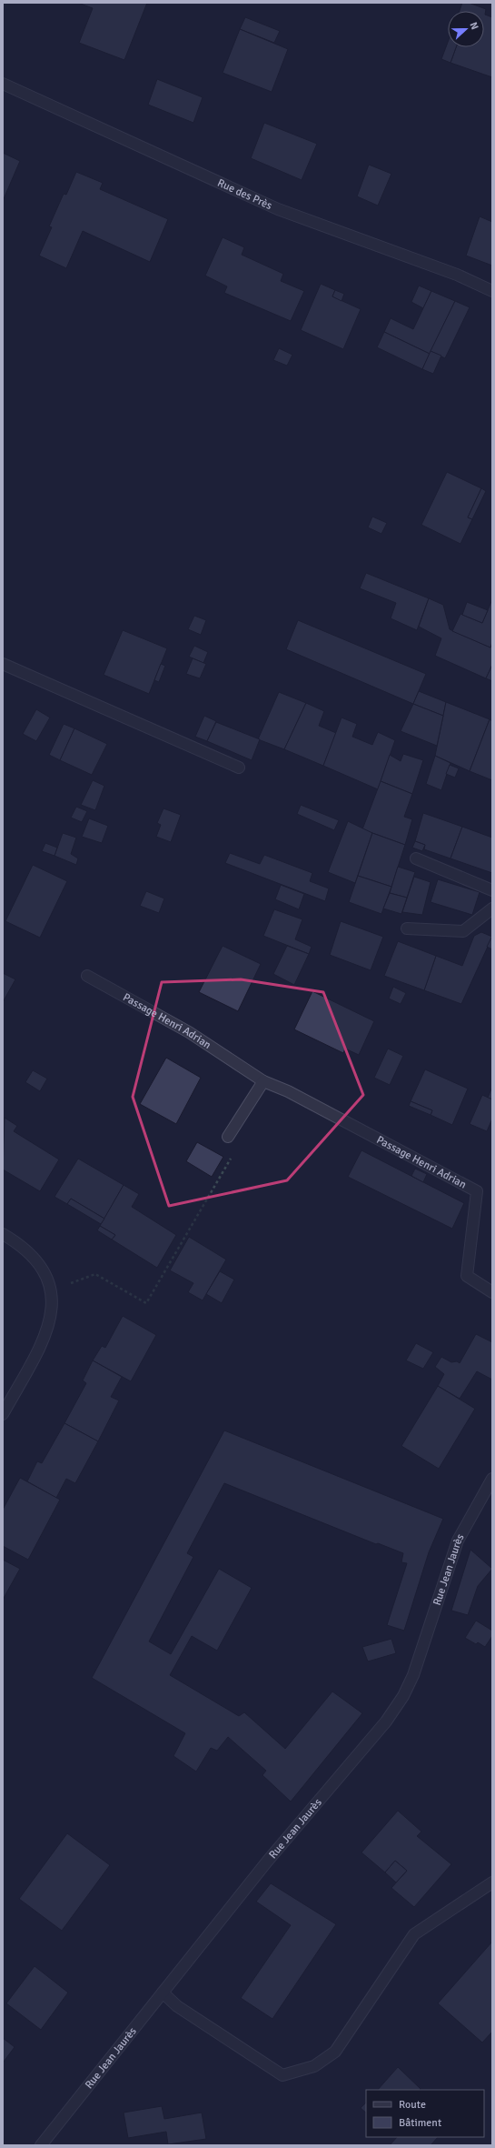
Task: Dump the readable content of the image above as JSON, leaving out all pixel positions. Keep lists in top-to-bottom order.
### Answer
{
  "streets": {
    "street": ["Rue des Près", "Passage Henri Adrian", "Rue Jean Jaurès"]
  },
  "legend": ["Route", "Bâtiment"],
  "north": "right"
}
